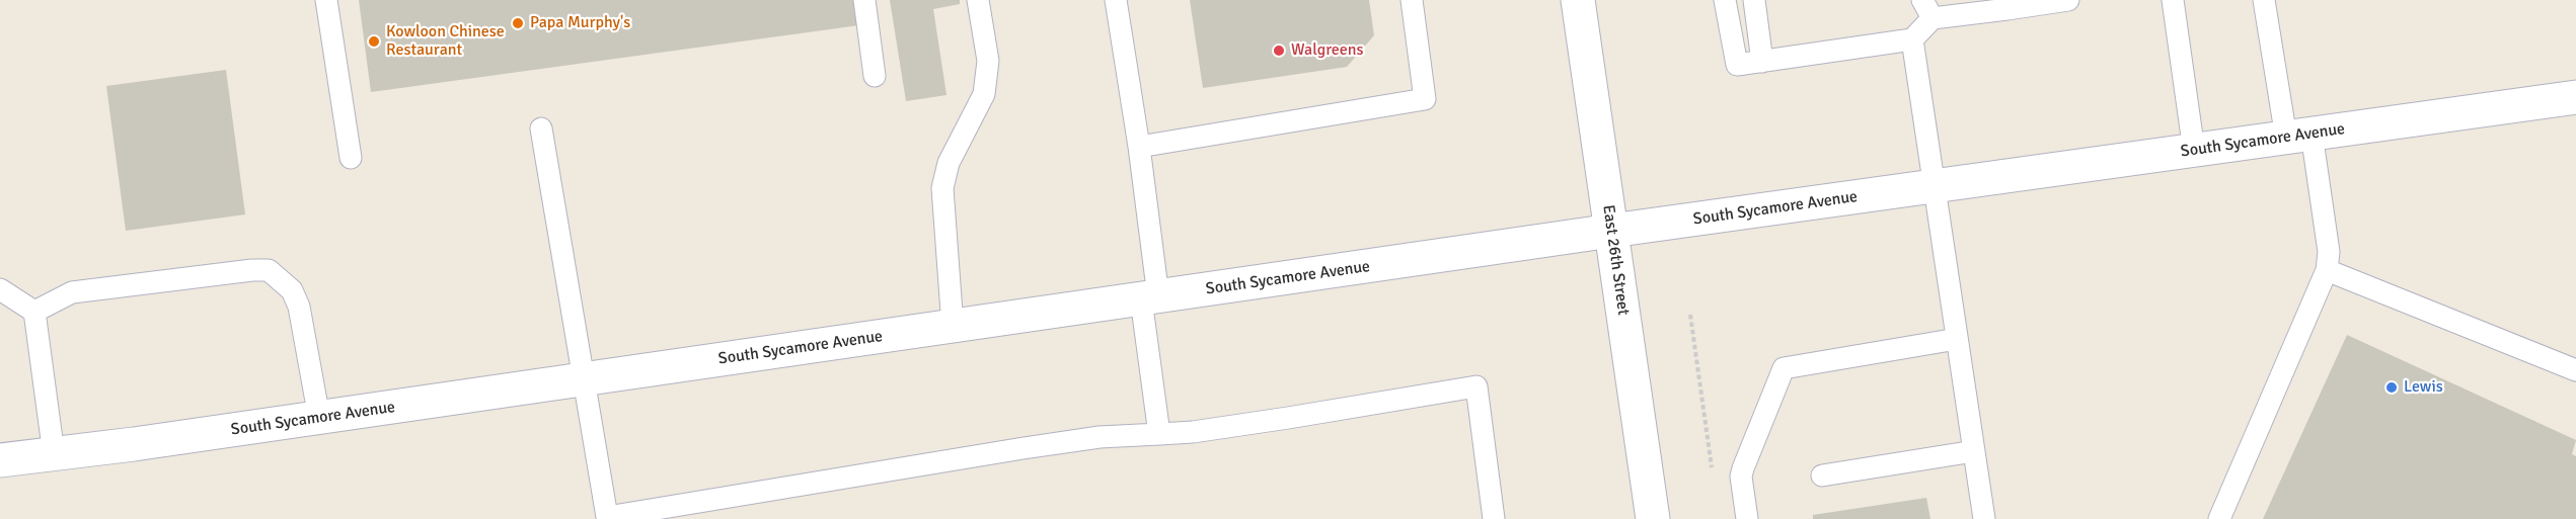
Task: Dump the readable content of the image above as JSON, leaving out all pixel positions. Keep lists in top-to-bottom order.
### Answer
{
  "streets": {
    "main road": ["South Sycamore Avenue", "East 26th Street"]
  },
  "crossings": [
    ["South Sycamore Avenue", "East 26th Street"]
  ],
  "places": [
    "Papa Murphy's",
    "Kowloon Chinese Restaurant",
    "Walgreens",
    "Lewis"
  ]
}
